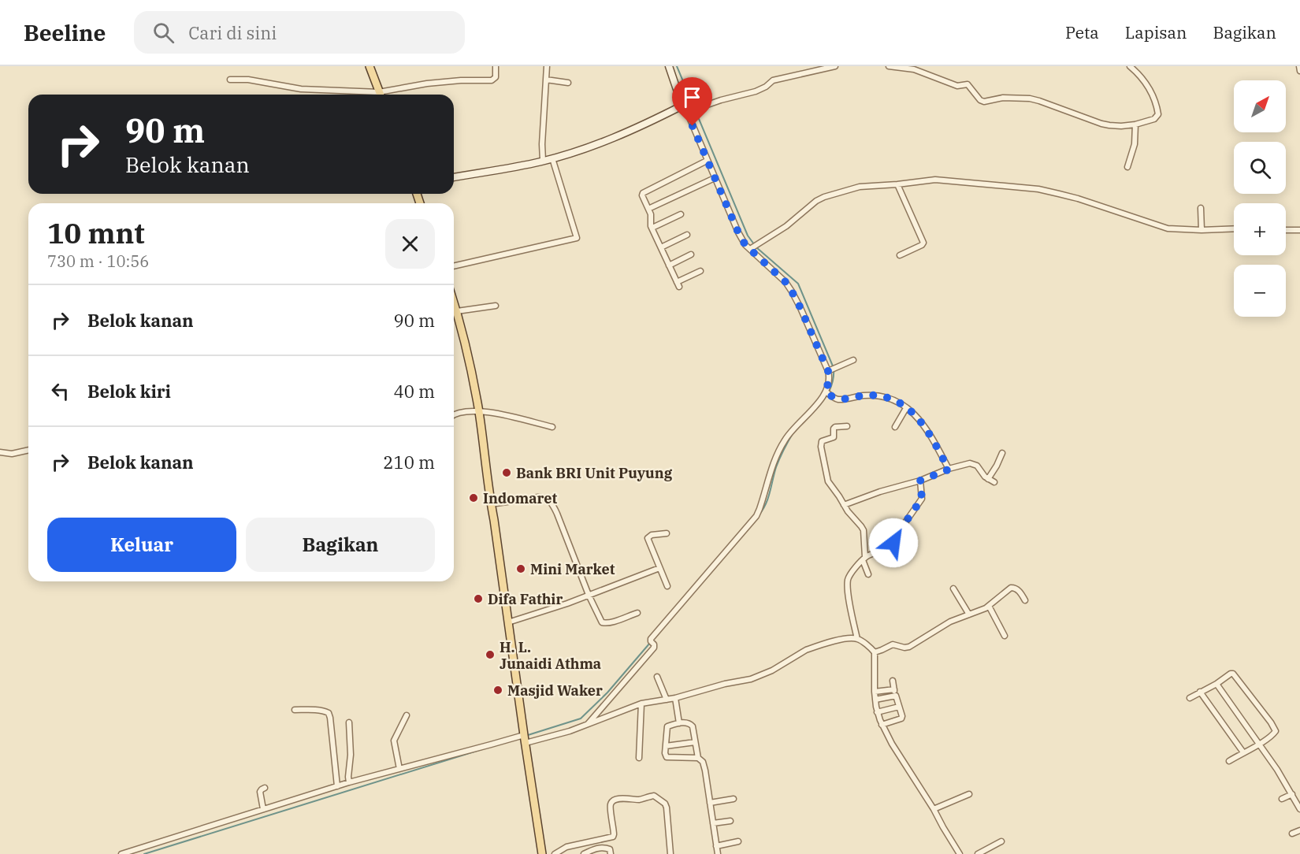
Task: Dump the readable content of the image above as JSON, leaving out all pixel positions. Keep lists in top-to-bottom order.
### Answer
{
  "places": [
    "Bank BRI Unit Puyung",
    "Indomaret",
    "Mini Market",
    "Difa Fathir",
    "H. L. Junaidi Athma",
    "Masjid Waker"
  ],
  "north": "top right",
  "page": {
    "header": "Beeline",
    "search": "Cari di sini",
    "nav": ["Peta", "Lapisan", "Bagikan"],
    "map_buttons": ["+", "−"],
    "turn": ["90 m", "Belok kanan"],
    "heading": ["10 mnt", "730 m · 10:56"],
    "list": [
      {
        "name": "Belok kanan",
        "value": "90 m"
      },
      {
        "name": "Belok kiri",
        "value": "40 m"
      },
      {
        "name": "Belok kanan",
        "value": "210 m"
      }
    ],
    "buttons": ["Keluar", "Bagikan"]
  }
}
